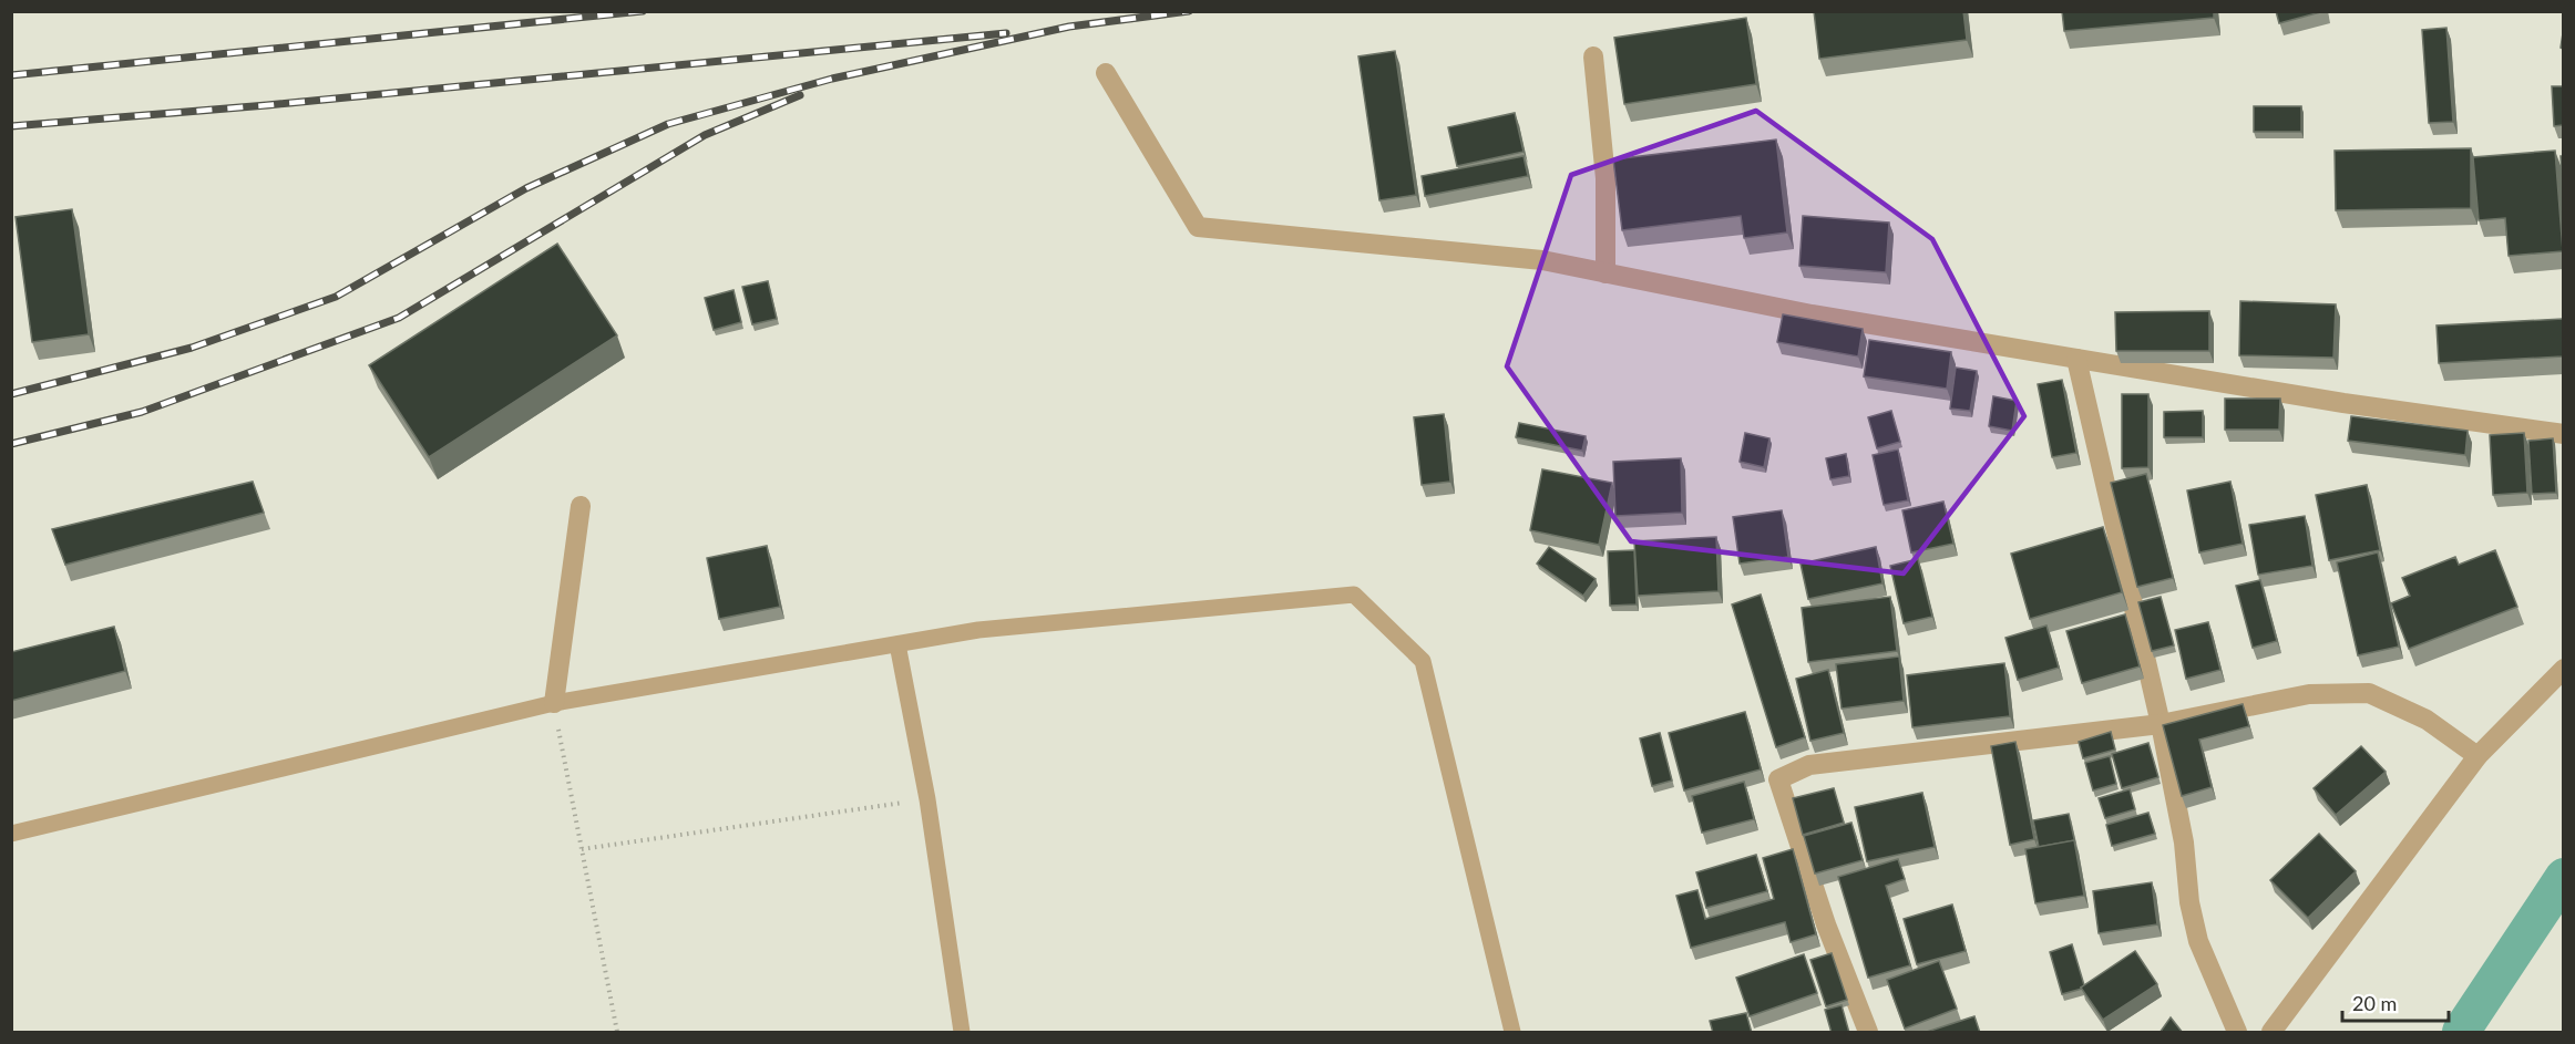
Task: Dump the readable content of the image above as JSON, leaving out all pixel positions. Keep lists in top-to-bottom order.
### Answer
{
  "scale_bar": "20 m"
}
